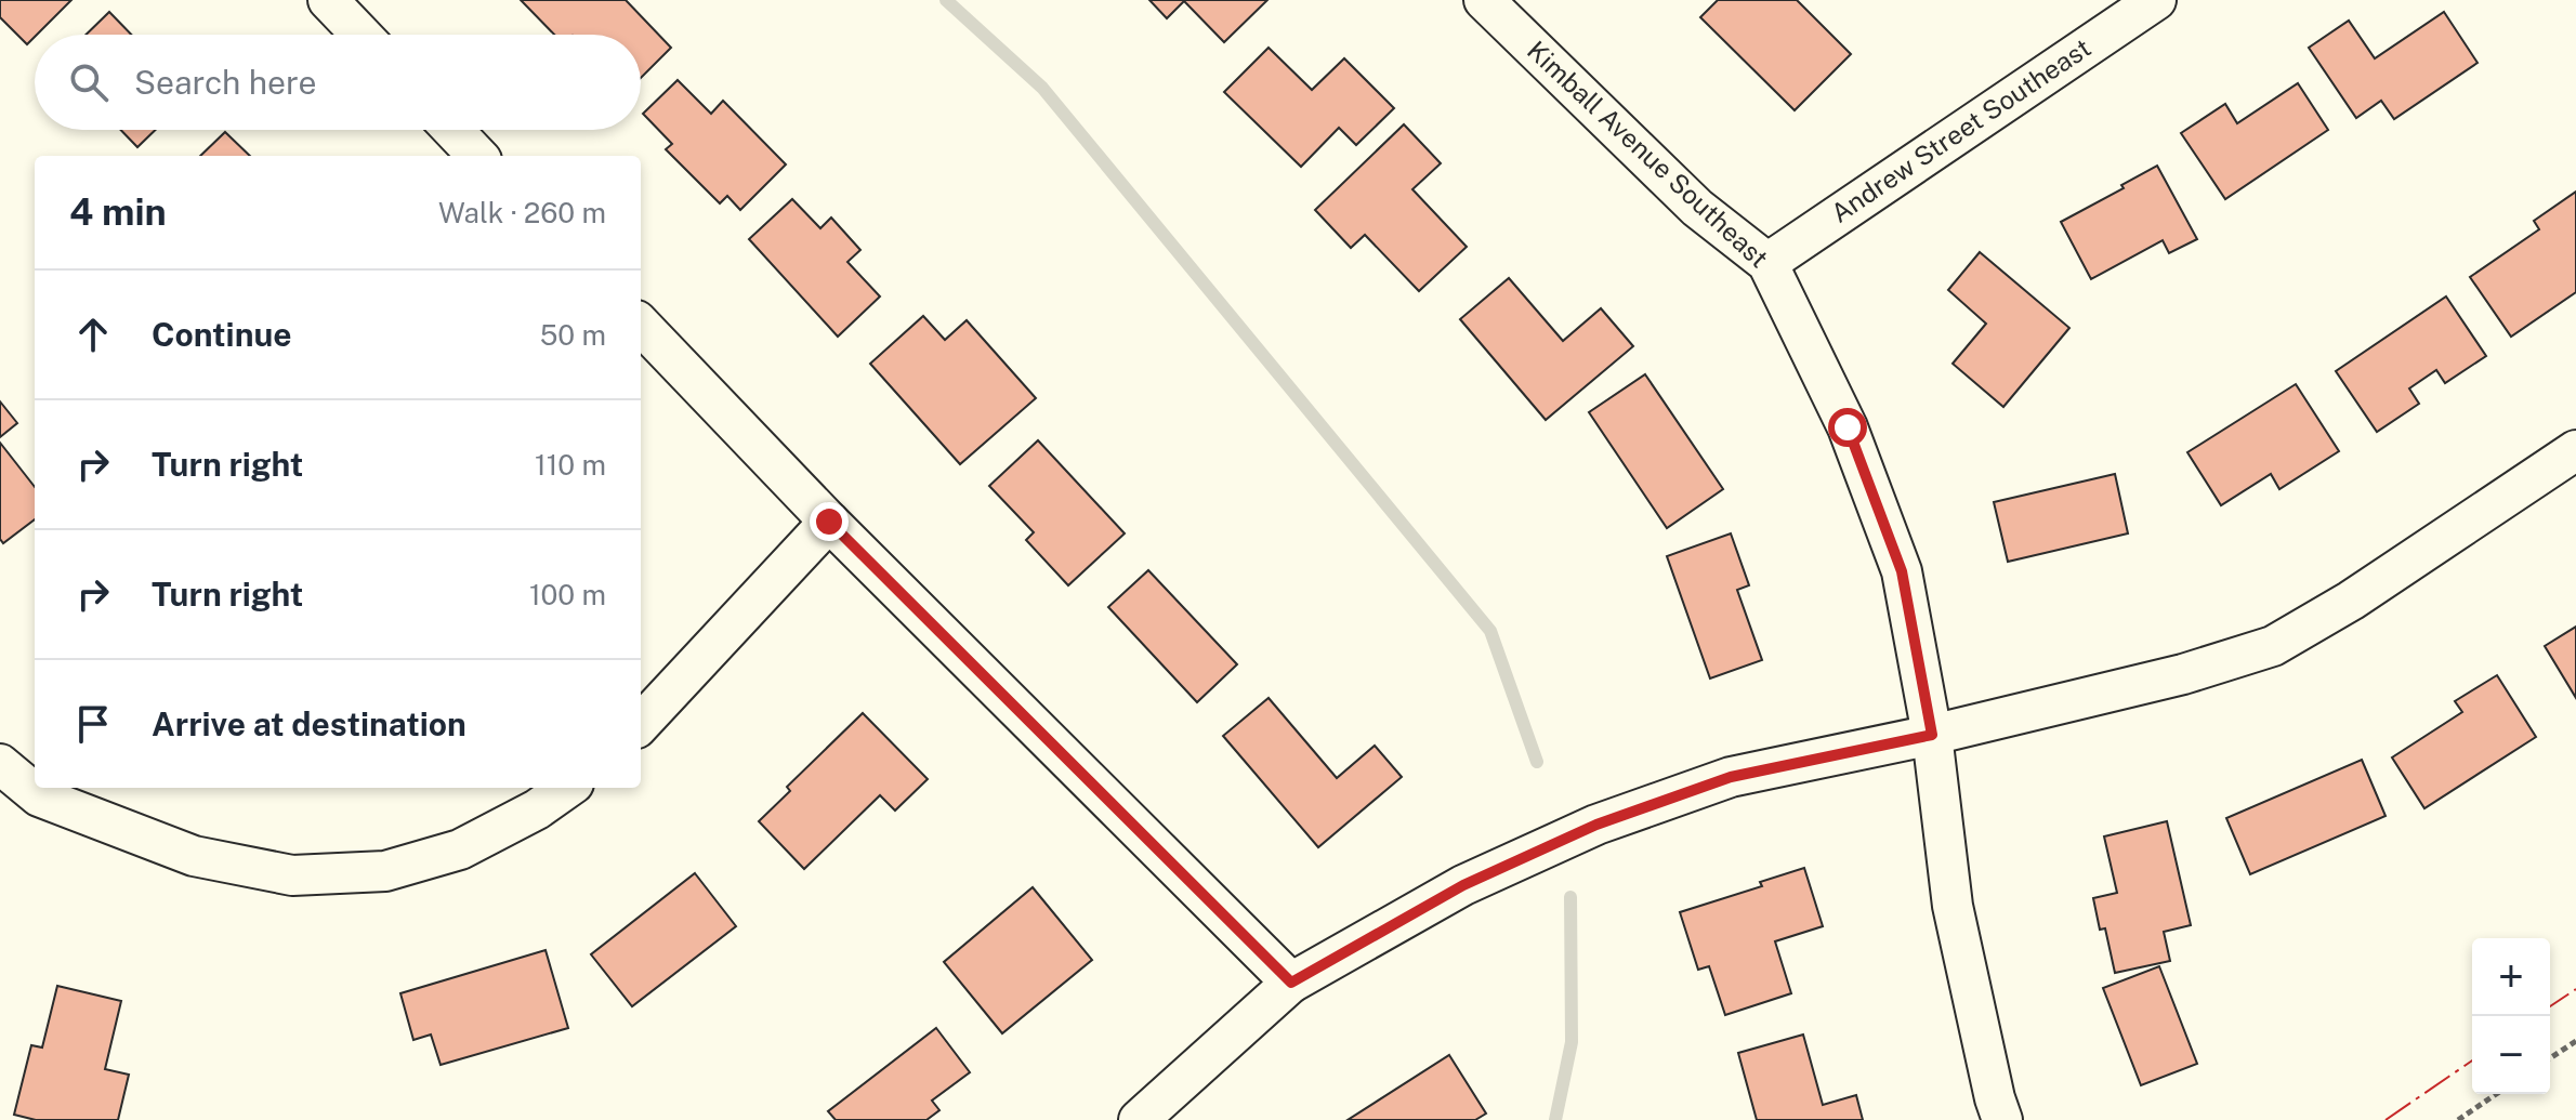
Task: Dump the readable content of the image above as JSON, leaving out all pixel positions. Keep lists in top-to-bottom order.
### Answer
{
  "streets": {
    "street": ["Andrew Street Southeast", "Kimball Avenue Southeast"]
  },
  "crossings": [
    ["Andrew Street Southeast", "Kimball Avenue Southeast"]
  ],
  "page": {
    "search": "Search here",
    "heading": ["4 min", "Walk · 260 m"],
    "list": [
      ["Continue", "50 m"],
      ["Turn right", "110 m"],
      ["Turn right", "100 m"],
      "Arrive at destination"
    ],
    "map_buttons": ["+", "−"]
  }
}
